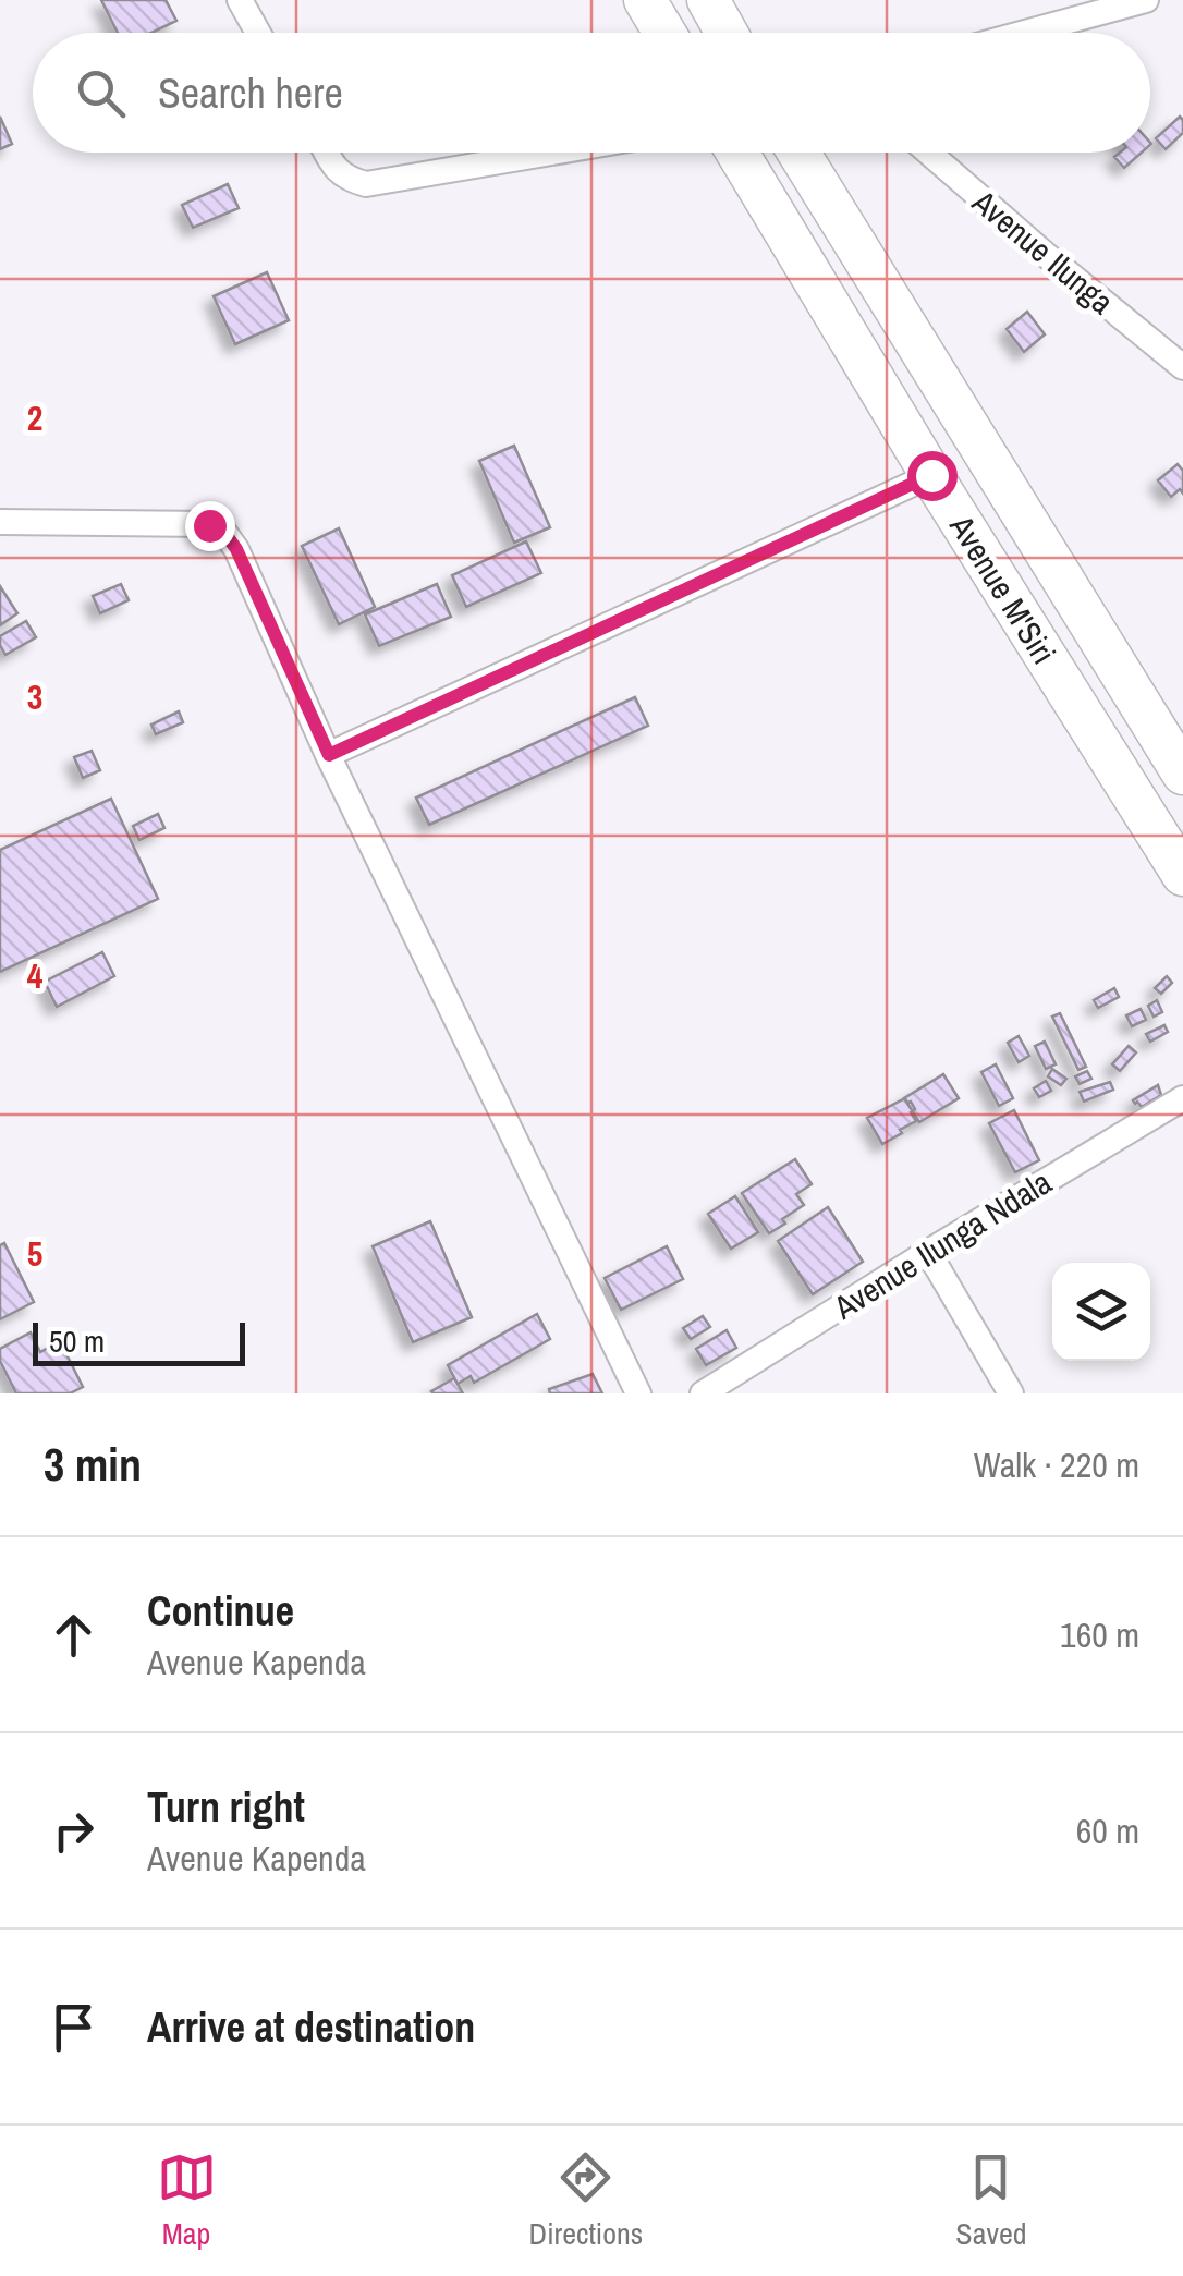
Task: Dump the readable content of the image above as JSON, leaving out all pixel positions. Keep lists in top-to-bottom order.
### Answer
{
  "streets": {
    "highway": ["Avenue M'Siri"],
    "street": ["Avenue Ilunga", "Avenue Ilunga Ndala"]
  },
  "scale_bar": "50 m",
  "page": {
    "search": "Search here",
    "scale": "50 m",
    "heading": ["3 min", "Walk · 220 m"],
    "list": [
      ["Continue", "Avenue Kapenda", "160 m"],
      ["Turn right", "Avenue Kapenda", "60 m"],
      "Arrive at destination"
    ],
    "nav": ["Map", "Directions", "Saved"]
  },
  "grid": {
    "rows": [
      "2",
      "3",
      "4",
      "5"
    ]
  }
}
